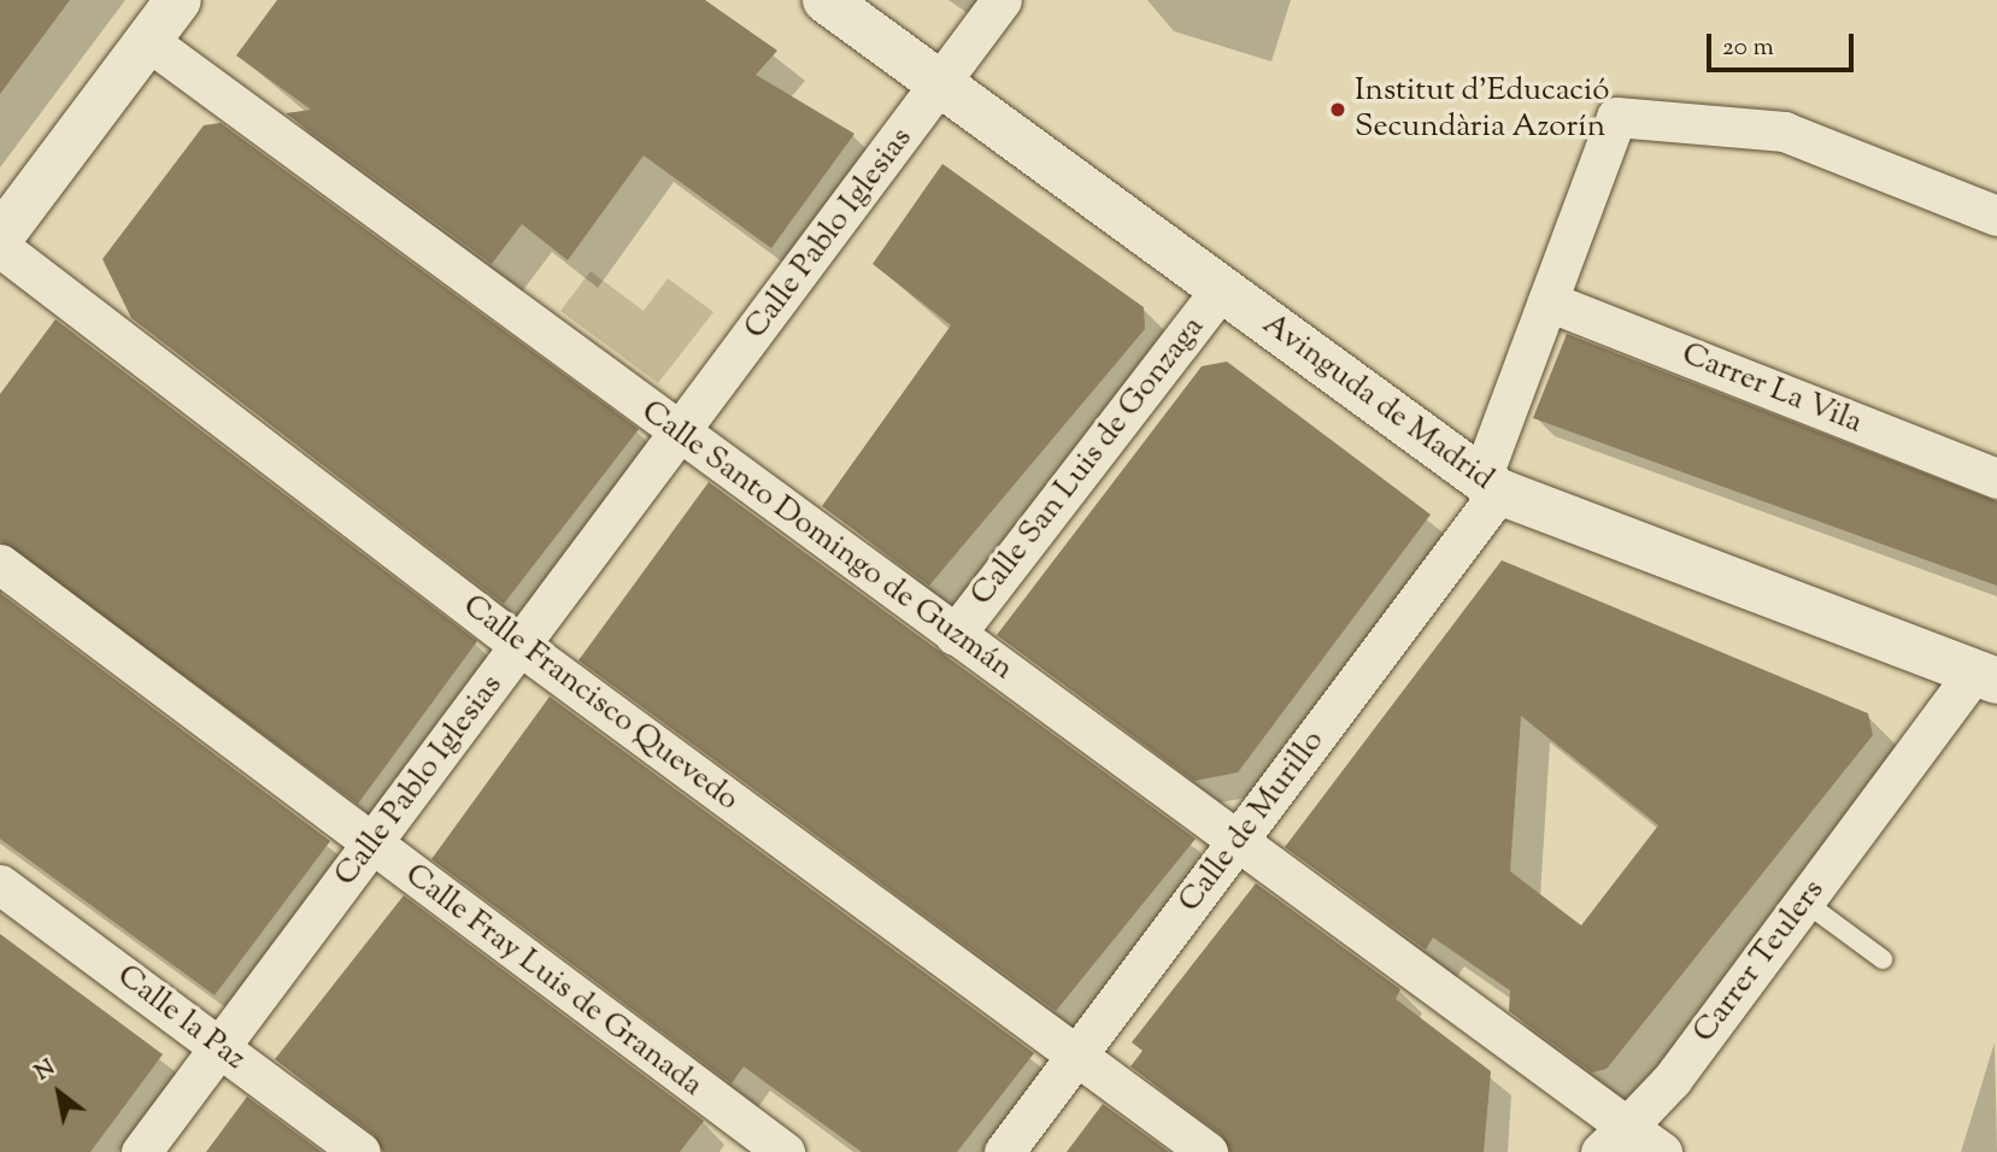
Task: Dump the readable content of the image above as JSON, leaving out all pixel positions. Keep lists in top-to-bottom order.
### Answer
{
  "streets": {
    "street": [
      "Calle Pablo Iglesias",
      "Carrer La Vila",
      "Avinguda de Madrid",
      "Calle San Luis de Gonzaga",
      "Calle Santo Domingo de Guzmán",
      "Calle Francisco Quevedo",
      "Calle de Murillo",
      "Carrer Teulers",
      "Calle Fray Luis de Granada",
      "Calle la Paz"
    ]
  },
  "crossings": [
    ["Calle Pablo Iglesias", "Avinguda de Madrid"],
    ["Calle Pablo Iglesias", "Calle Santo Domingo de Guzmán"],
    ["Calle Pablo Iglesias", "Calle Francisco Quevedo"],
    ["Calle Pablo Iglesias", "Calle Fray Luis de Granada"],
    ["Calle Pablo Iglesias", "Calle la Paz"],
    ["Carrer La Vila", "Calle de Murillo"],
    ["Avinguda de Madrid", "Calle San Luis de Gonzaga"],
    ["Avinguda de Madrid", "Calle de Murillo"],
    ["Avinguda de Madrid", "Carrer Teulers"],
    ["Calle San Luis de Gonzaga", "Calle Santo Domingo de Guzmán"],
    ["Calle Santo Domingo de Guzmán", "Calle de Murillo"],
    ["Calle Santo Domingo de Guzmán", "Carrer Teulers"],
    ["Calle Francisco Quevedo", "Calle de Murillo"]
  ],
  "places": ["Institut d'Educació Secundària Azorín"],
  "scale_bar": "20 m",
  "north": "top left"
}
